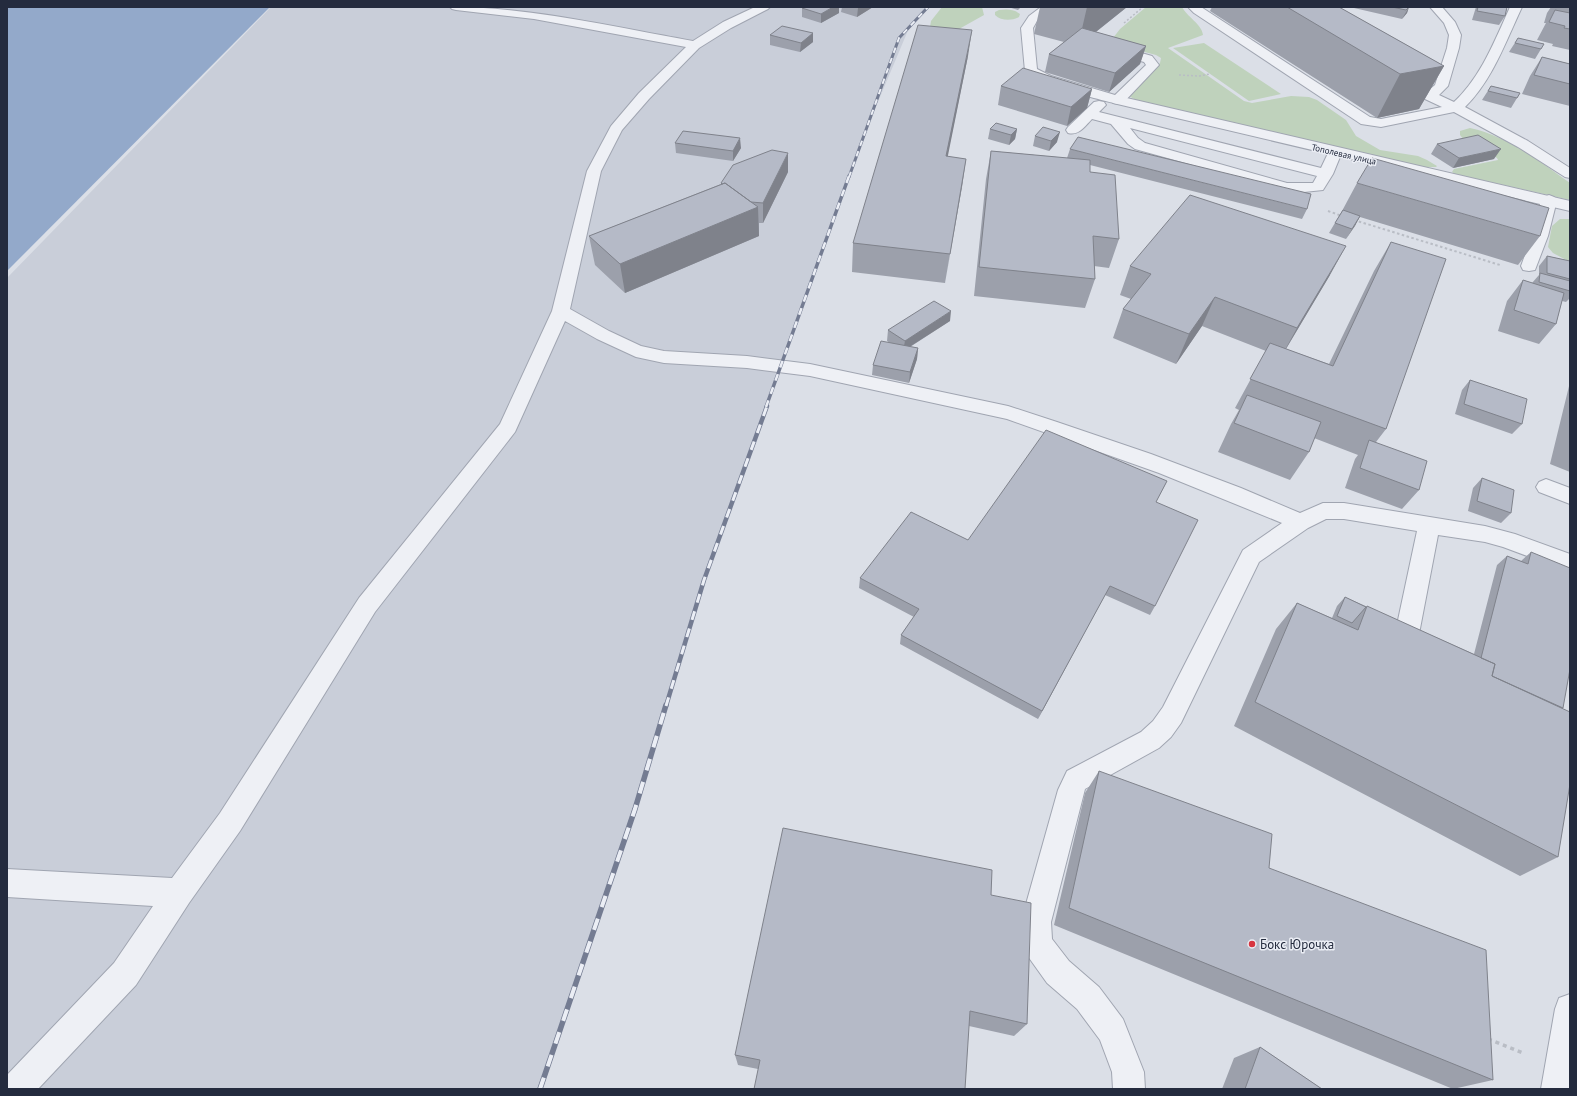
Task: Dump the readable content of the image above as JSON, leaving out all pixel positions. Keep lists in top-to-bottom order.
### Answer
{
  "streets": {
    "street": ["Тополевая улица"]
  },
  "places": ["Бокс Юрочка"]
}
